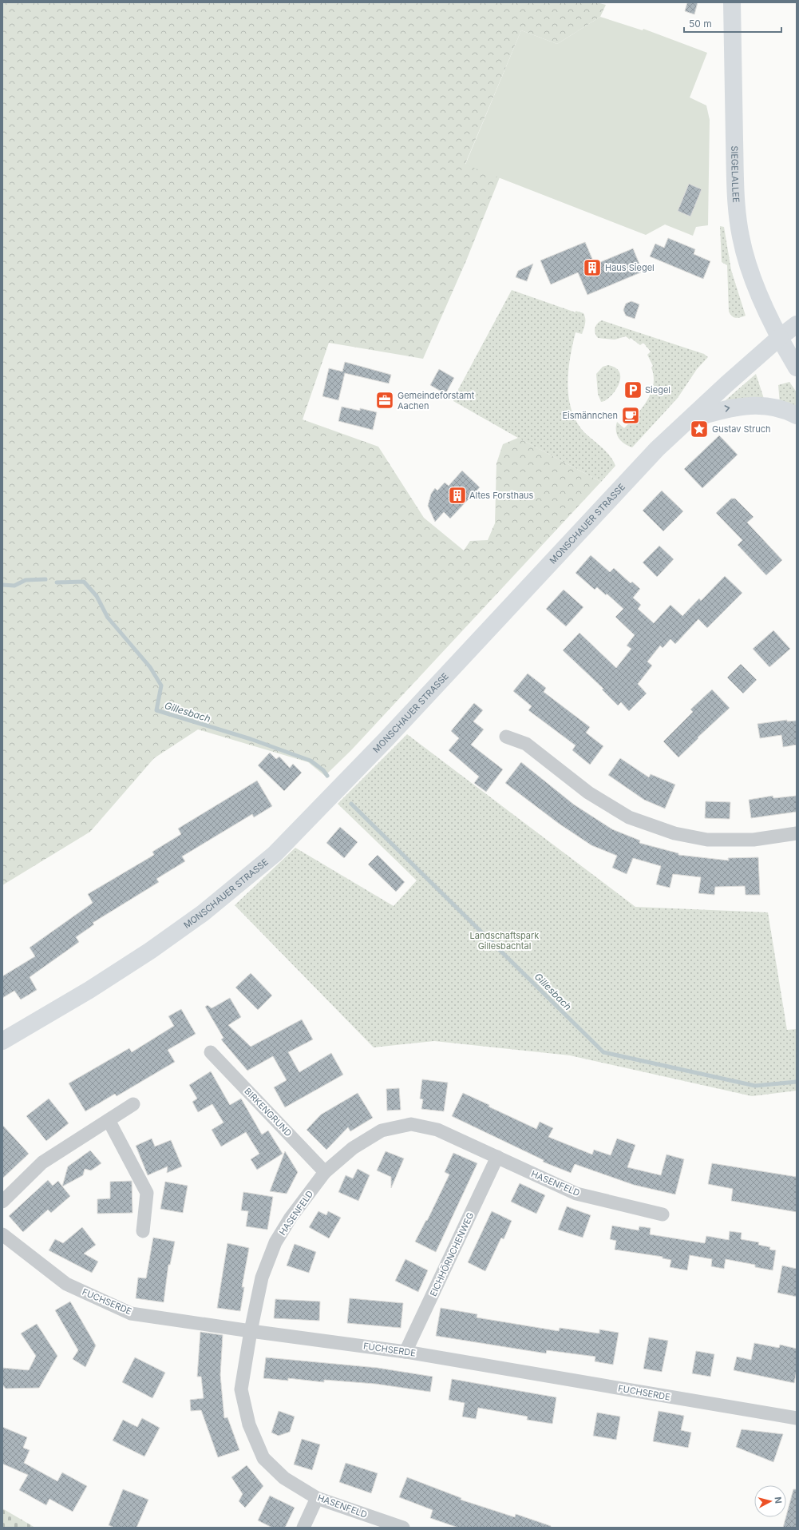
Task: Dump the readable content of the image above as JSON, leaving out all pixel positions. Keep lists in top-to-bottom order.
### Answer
{
  "streets": {
    "main road": ["SIEGELALLEE", "MONSCHAUER STRASSE"],
    "street": [
      "BIRKENGRUND",
      "HASENFELD",
      "EICHHÖRNCHENWEG",
      "FUCHSERDE"
    ]
  },
  "crossings": [
    ["SIEGELALLEE", "MONSCHAUER STRASSE"],
    ["BIRKENGRUND", "HASENFELD"],
    ["HASENFELD", "EICHHÖRNCHENWEG"],
    ["HASENFELD", "FUCHSERDE"],
    ["EICHHÖRNCHENWEG", "FUCHSERDE"]
  ],
  "water": ["Gillesbach"],
  "parks": ["Landschaftspark Gillesbachtal"],
  "places": {
    "building": ["Haus Siegel", "Altes Forsthaus"],
    "parking": ["Siegel"],
    "office": ["Gemeindeforstamt Aachen"],
    "cafe": ["Eismännchen"],
    "place": ["Gustav Struch"]
  },
  "scale_bar": "50 m",
  "north": "right"
}
